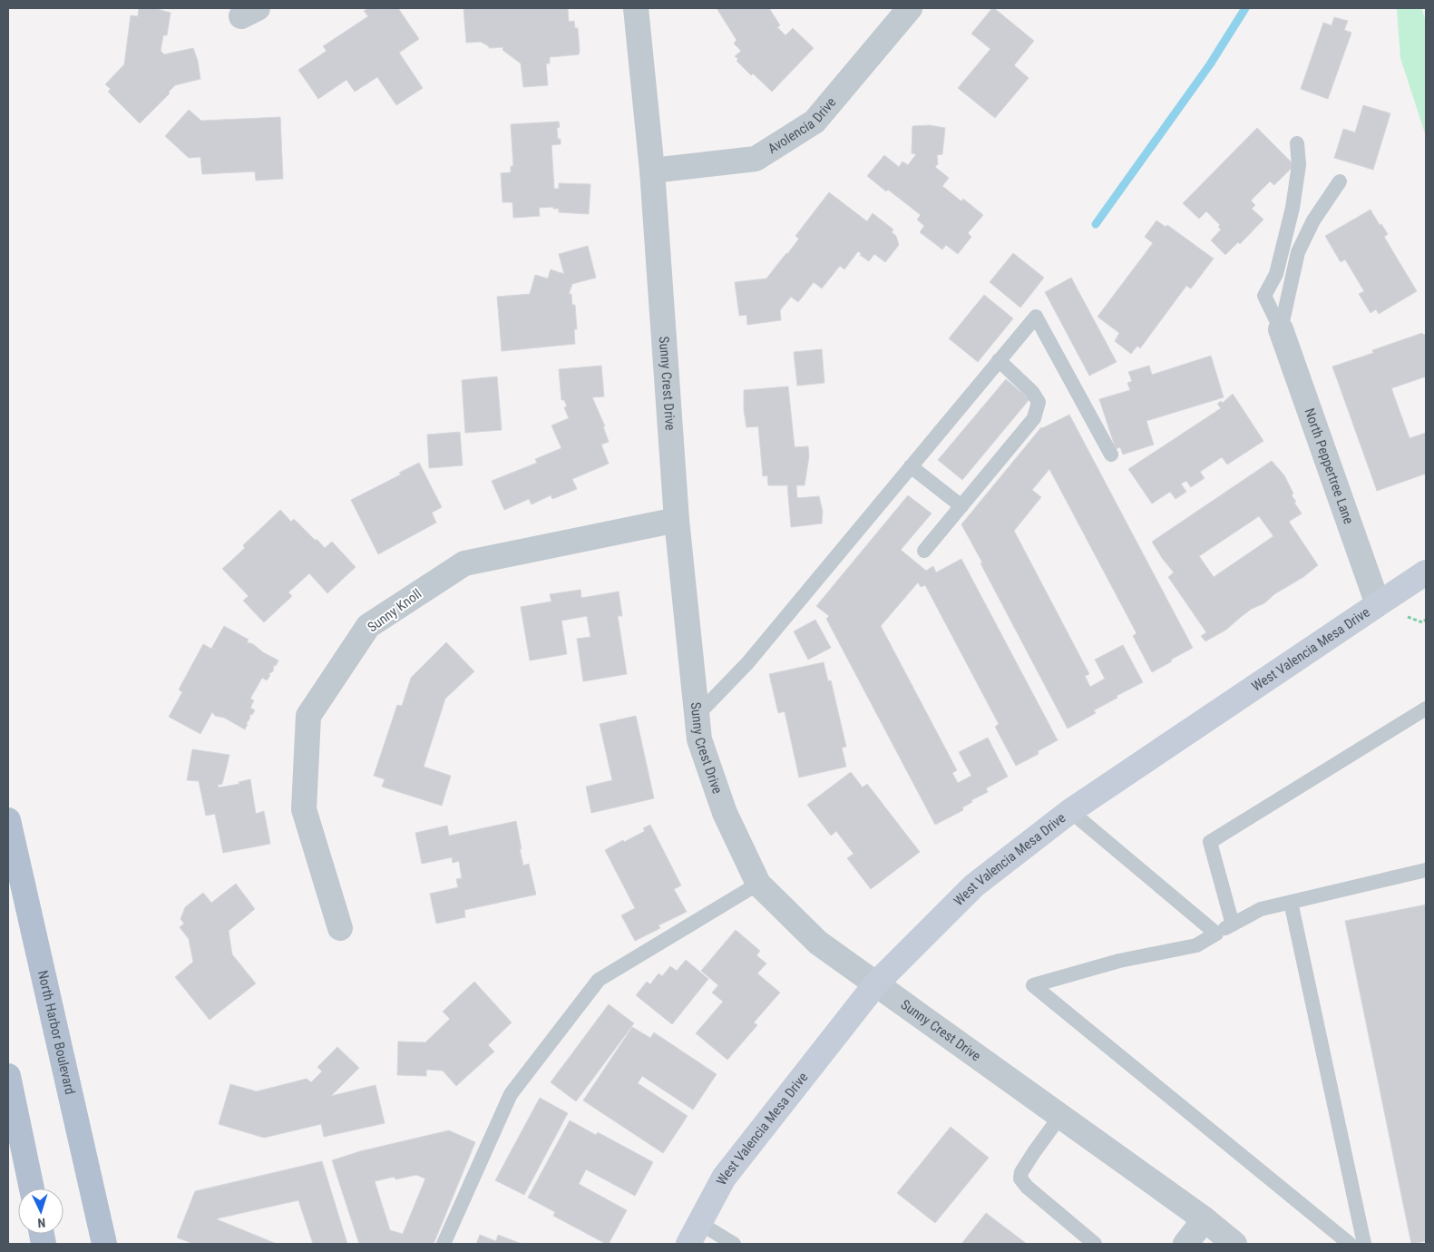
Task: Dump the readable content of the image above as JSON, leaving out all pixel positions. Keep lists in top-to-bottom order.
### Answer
{
  "streets": {
    "main road": ["North Harbor Boulevard"],
    "street": [
      "Avolencia Drive",
      "Sunny Crest Drive",
      "North Peppertree Lane",
      "Sunny Knoll",
      "West Valencia Mesa Drive"
    ]
  },
  "crossings": [
    ["Avolencia Drive", "Sunny Crest Drive"],
    ["Sunny Crest Drive", "Sunny Knoll"],
    ["Sunny Crest Drive", "West Valencia Mesa Drive"],
    ["North Peppertree Lane", "West Valencia Mesa Drive"]
  ],
  "north": "bottom"
}
